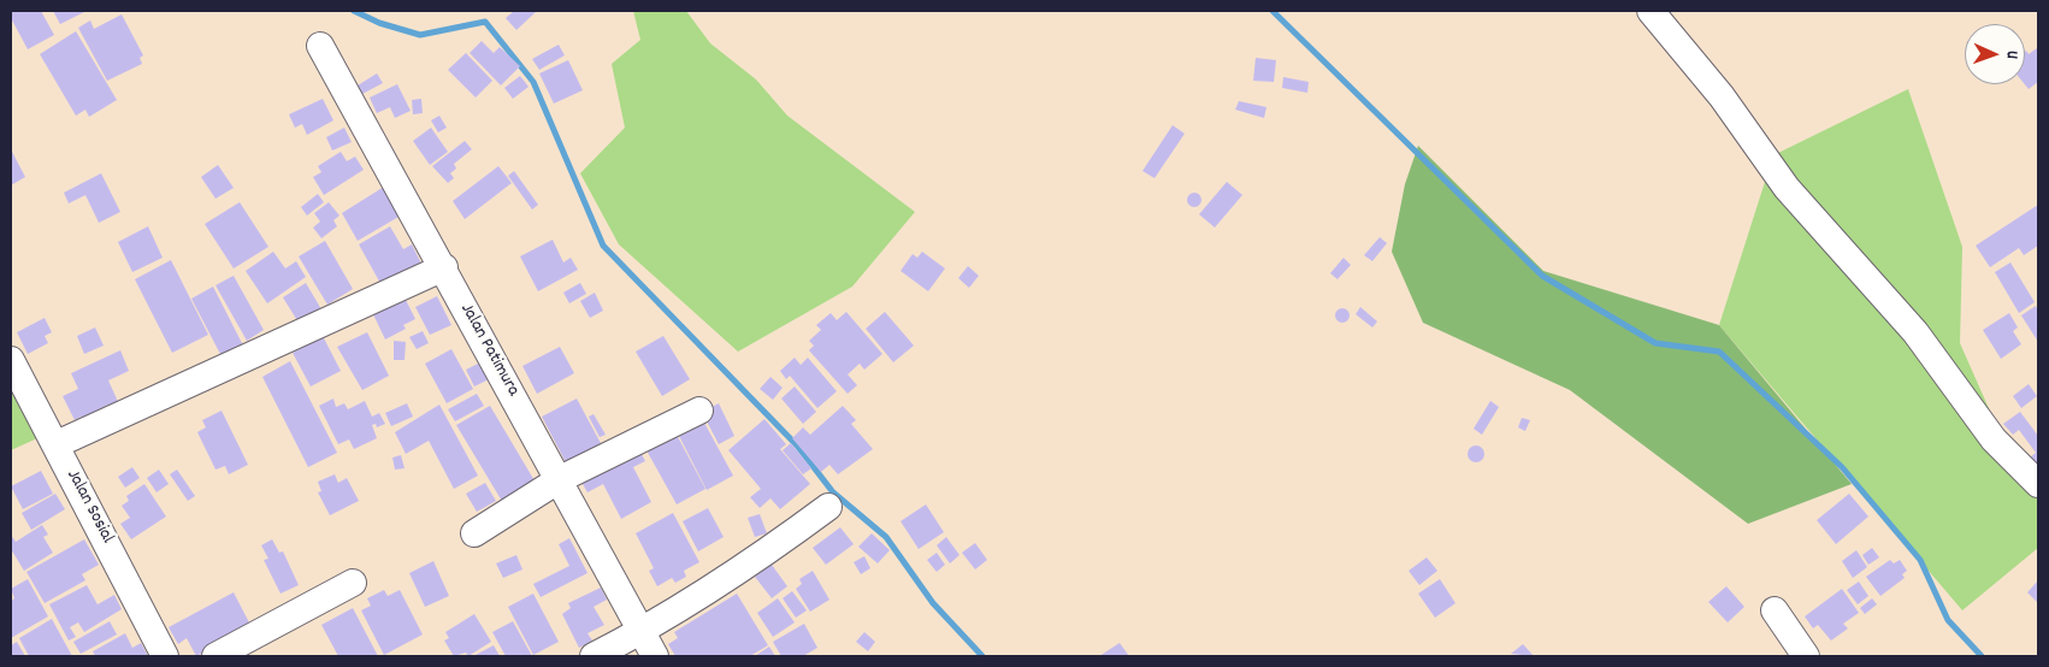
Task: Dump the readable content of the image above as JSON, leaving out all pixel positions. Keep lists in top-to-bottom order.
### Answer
{
  "streets": {
    "street": ["Jalan Patimura", "Jalan Sosial"]
  },
  "north": "right"
}
